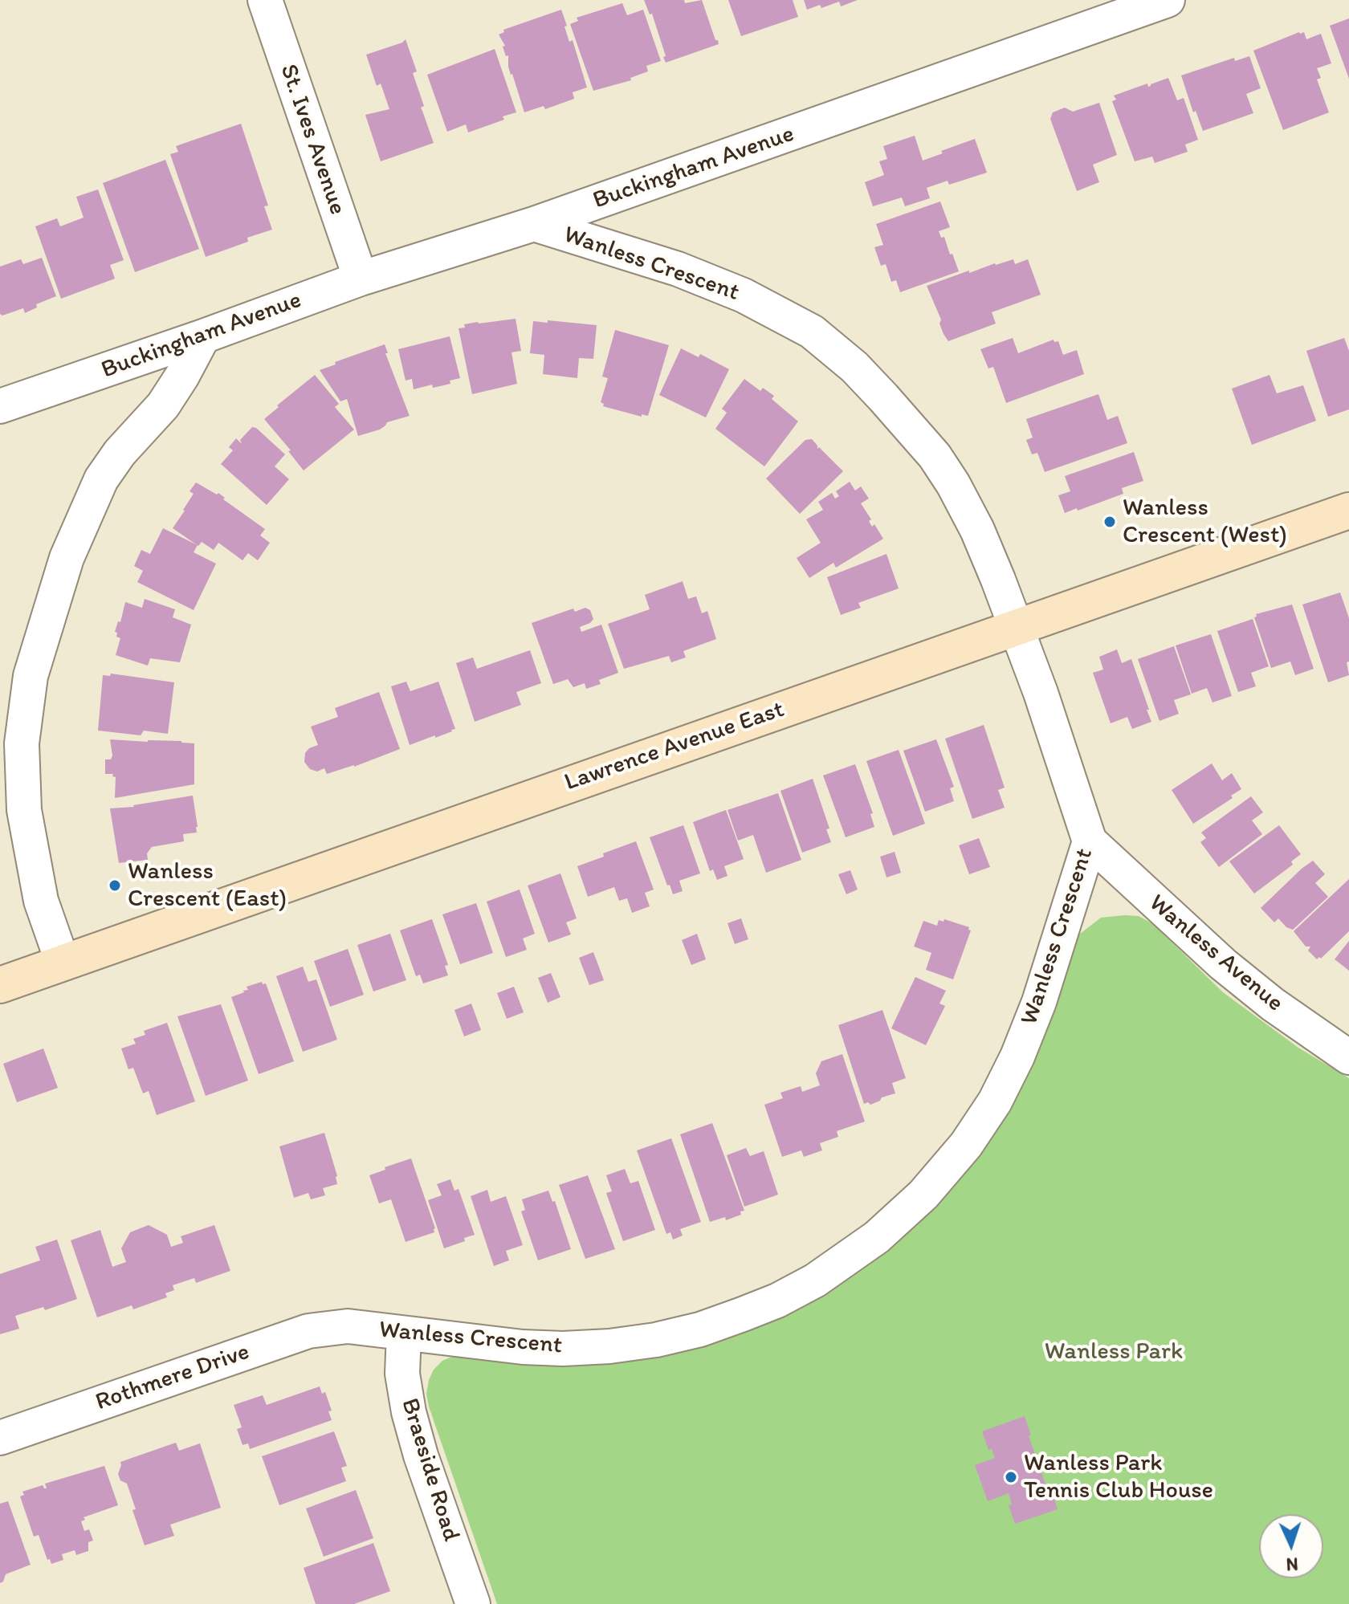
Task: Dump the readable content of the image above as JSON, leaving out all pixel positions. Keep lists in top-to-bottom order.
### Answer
{
  "streets": {
    "main road": ["Lawrence Avenue East"],
    "street": [
      "St. Ives Avenue",
      "Buckingham Avenue",
      "Wanless Crescent",
      "Wanless Avenue",
      "Rothmere Drive",
      "Braeside Road"
    ]
  },
  "crossings": [
    ["St. Ives Avenue", "Buckingham Avenue"],
    ["Buckingham Avenue", "Wanless Crescent"],
    ["Wanless Crescent", "Lawrence Avenue East"],
    ["Wanless Crescent", "Wanless Avenue"],
    ["Wanless Crescent", "Rothmere Drive"],
    ["Wanless Crescent", "Braeside Road"]
  ],
  "parks": ["Wanless Park"],
  "places": ["Wanless Crescent (West)", "Wanless Crescent (East)", "Wanless Park Tennis Club House"],
  "north": "bottom"
}
